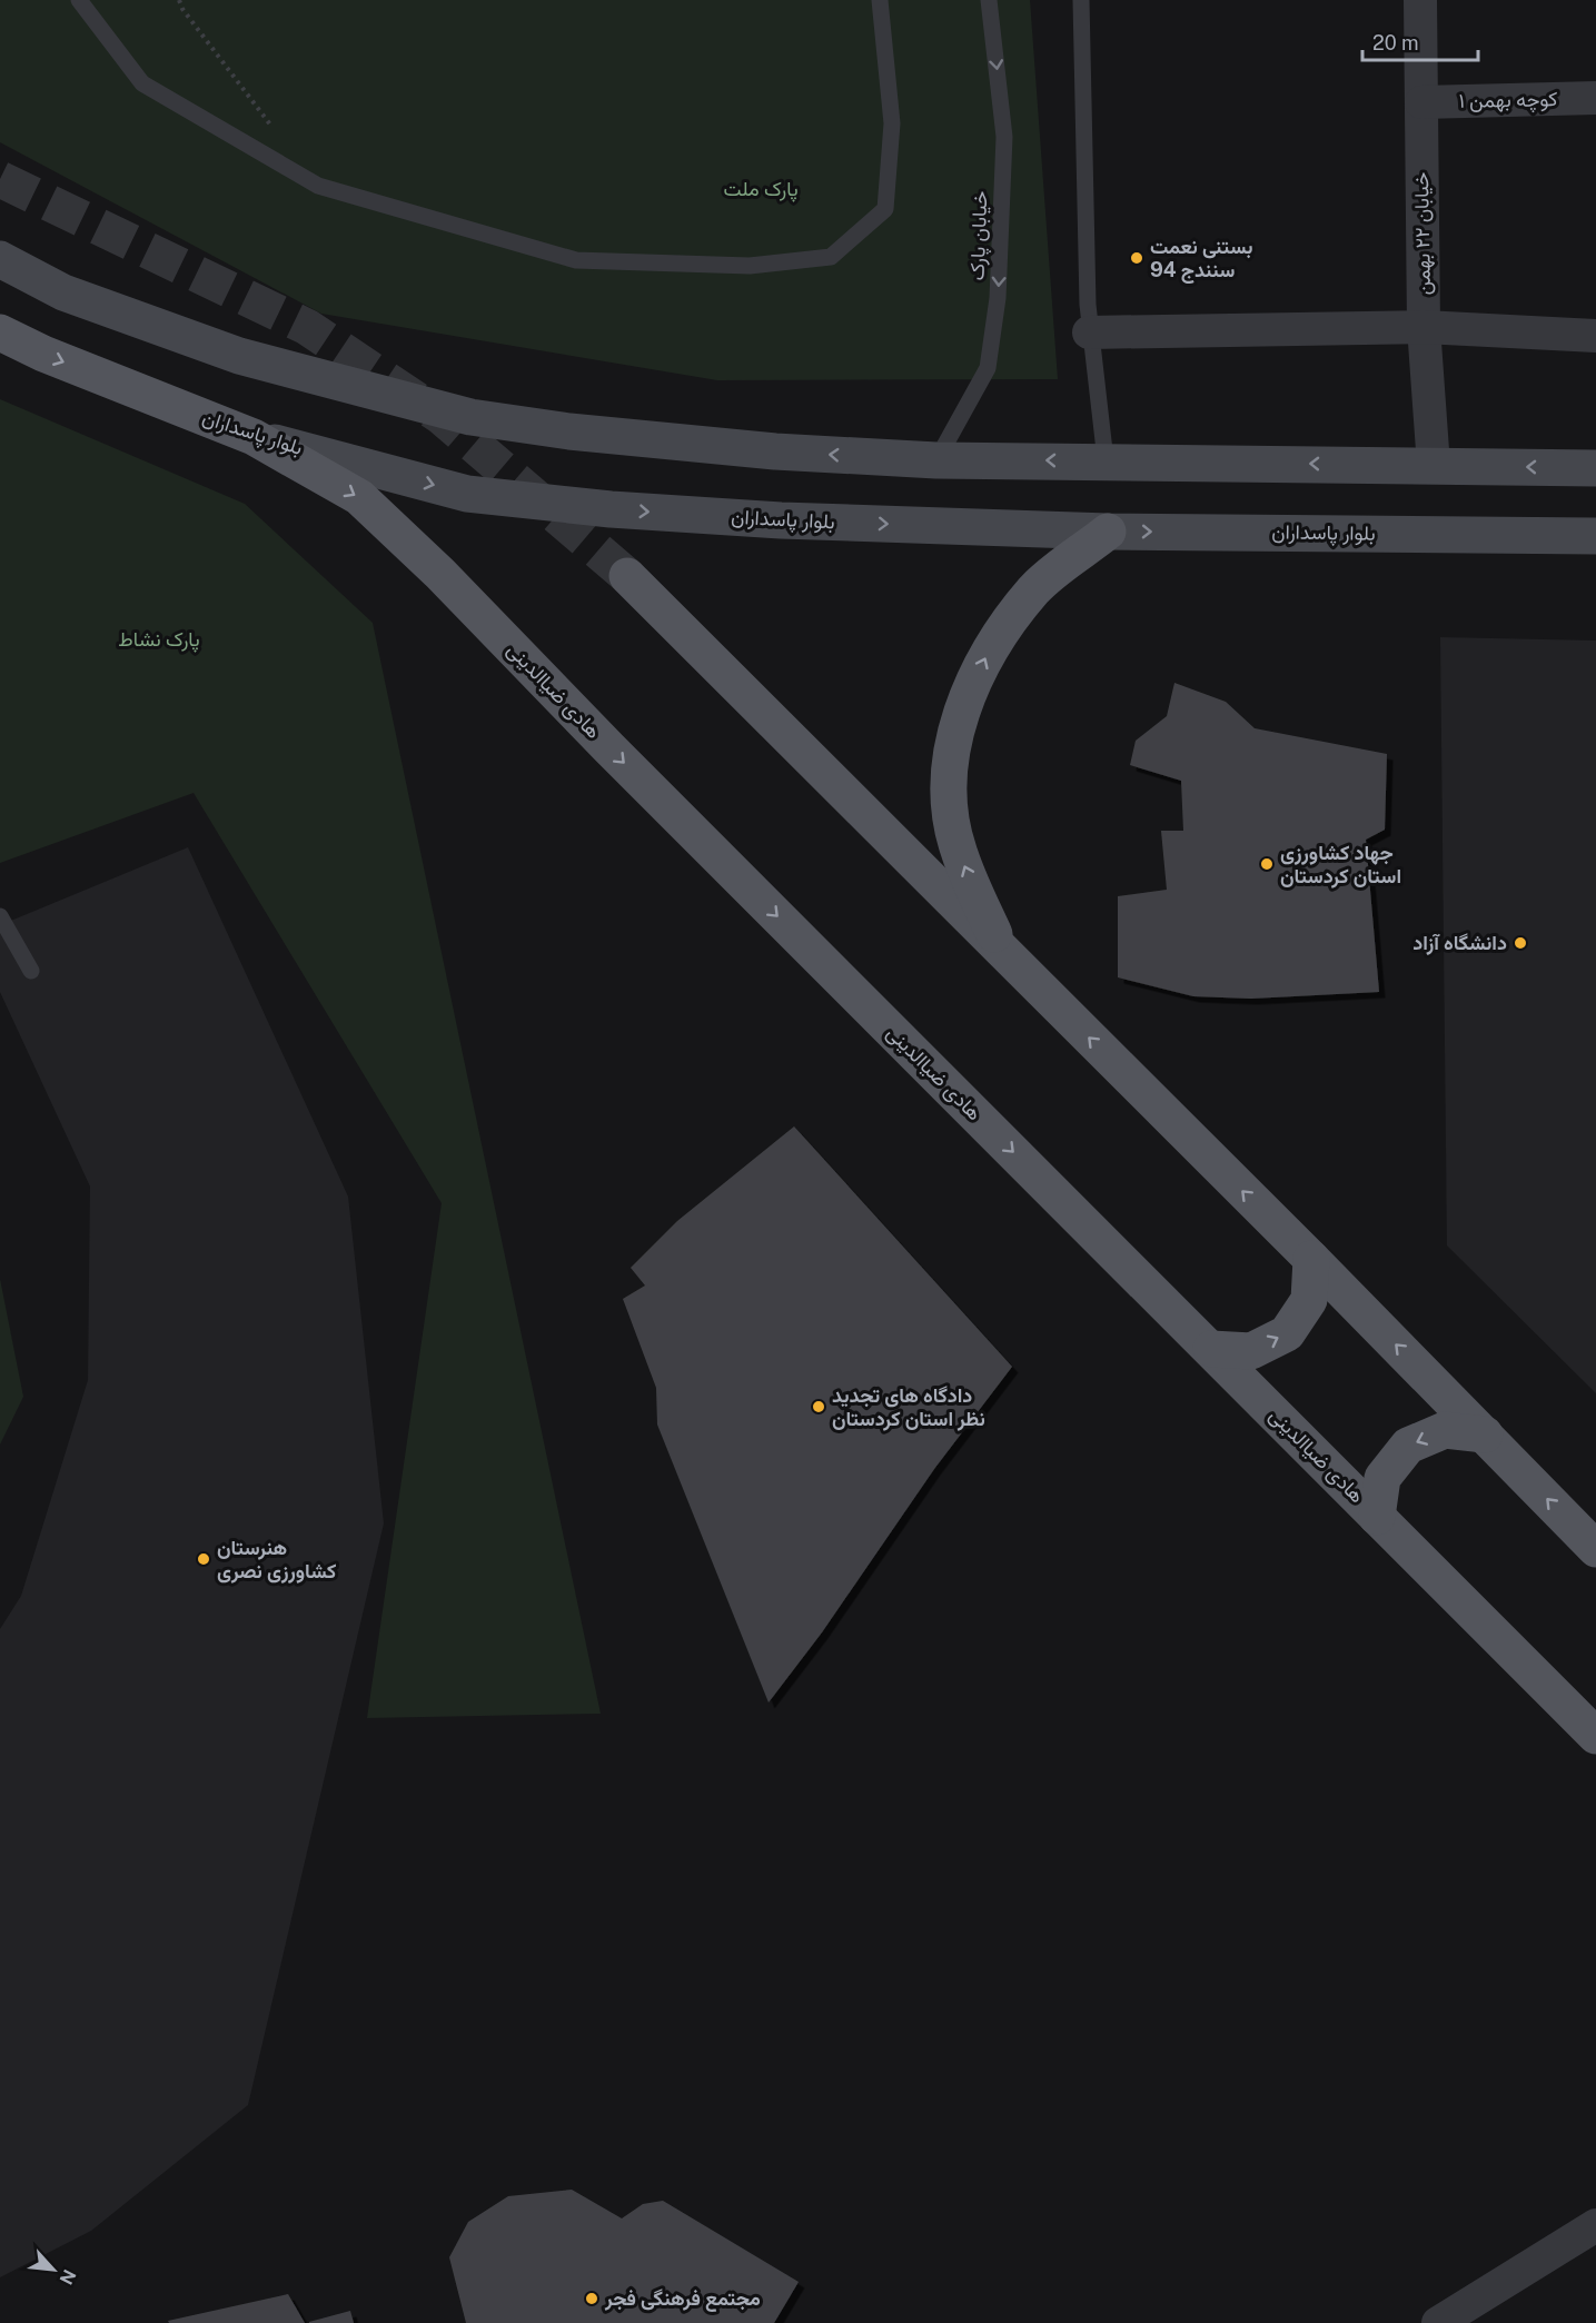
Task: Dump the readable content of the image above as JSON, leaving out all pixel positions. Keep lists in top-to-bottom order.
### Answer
{
  "streets": {
    "main road": ["بلوار پاسداران", "هادی ضیاالدینی"],
    "street": ["کوچه بهمن ۱", "خیابان ۲۲ بهمن"],
    "lane": ["خیابان پارک"]
  },
  "crossings": [
    ["کوچه بهمن ۱", "خیابان ۲۲ بهمن"],
    ["بلوار پاسداران", "هادی ضیاالدینی"]
  ],
  "parks": ["پارک ملت", "پارک نشاط"],
  "places": [
    "بستنی نعمت سنندج 94",
    "جهاد کشاورزی استان کردستان",
    "دانشگاه آزاد",
    "دادگاه های تجدید نظر استان کردستان",
    "هنرستان کشاورزی نصری",
    "مجتمع فرهنگی فجر"
  ],
  "scale_bar": "20 m",
  "north": "bottom right"
}
